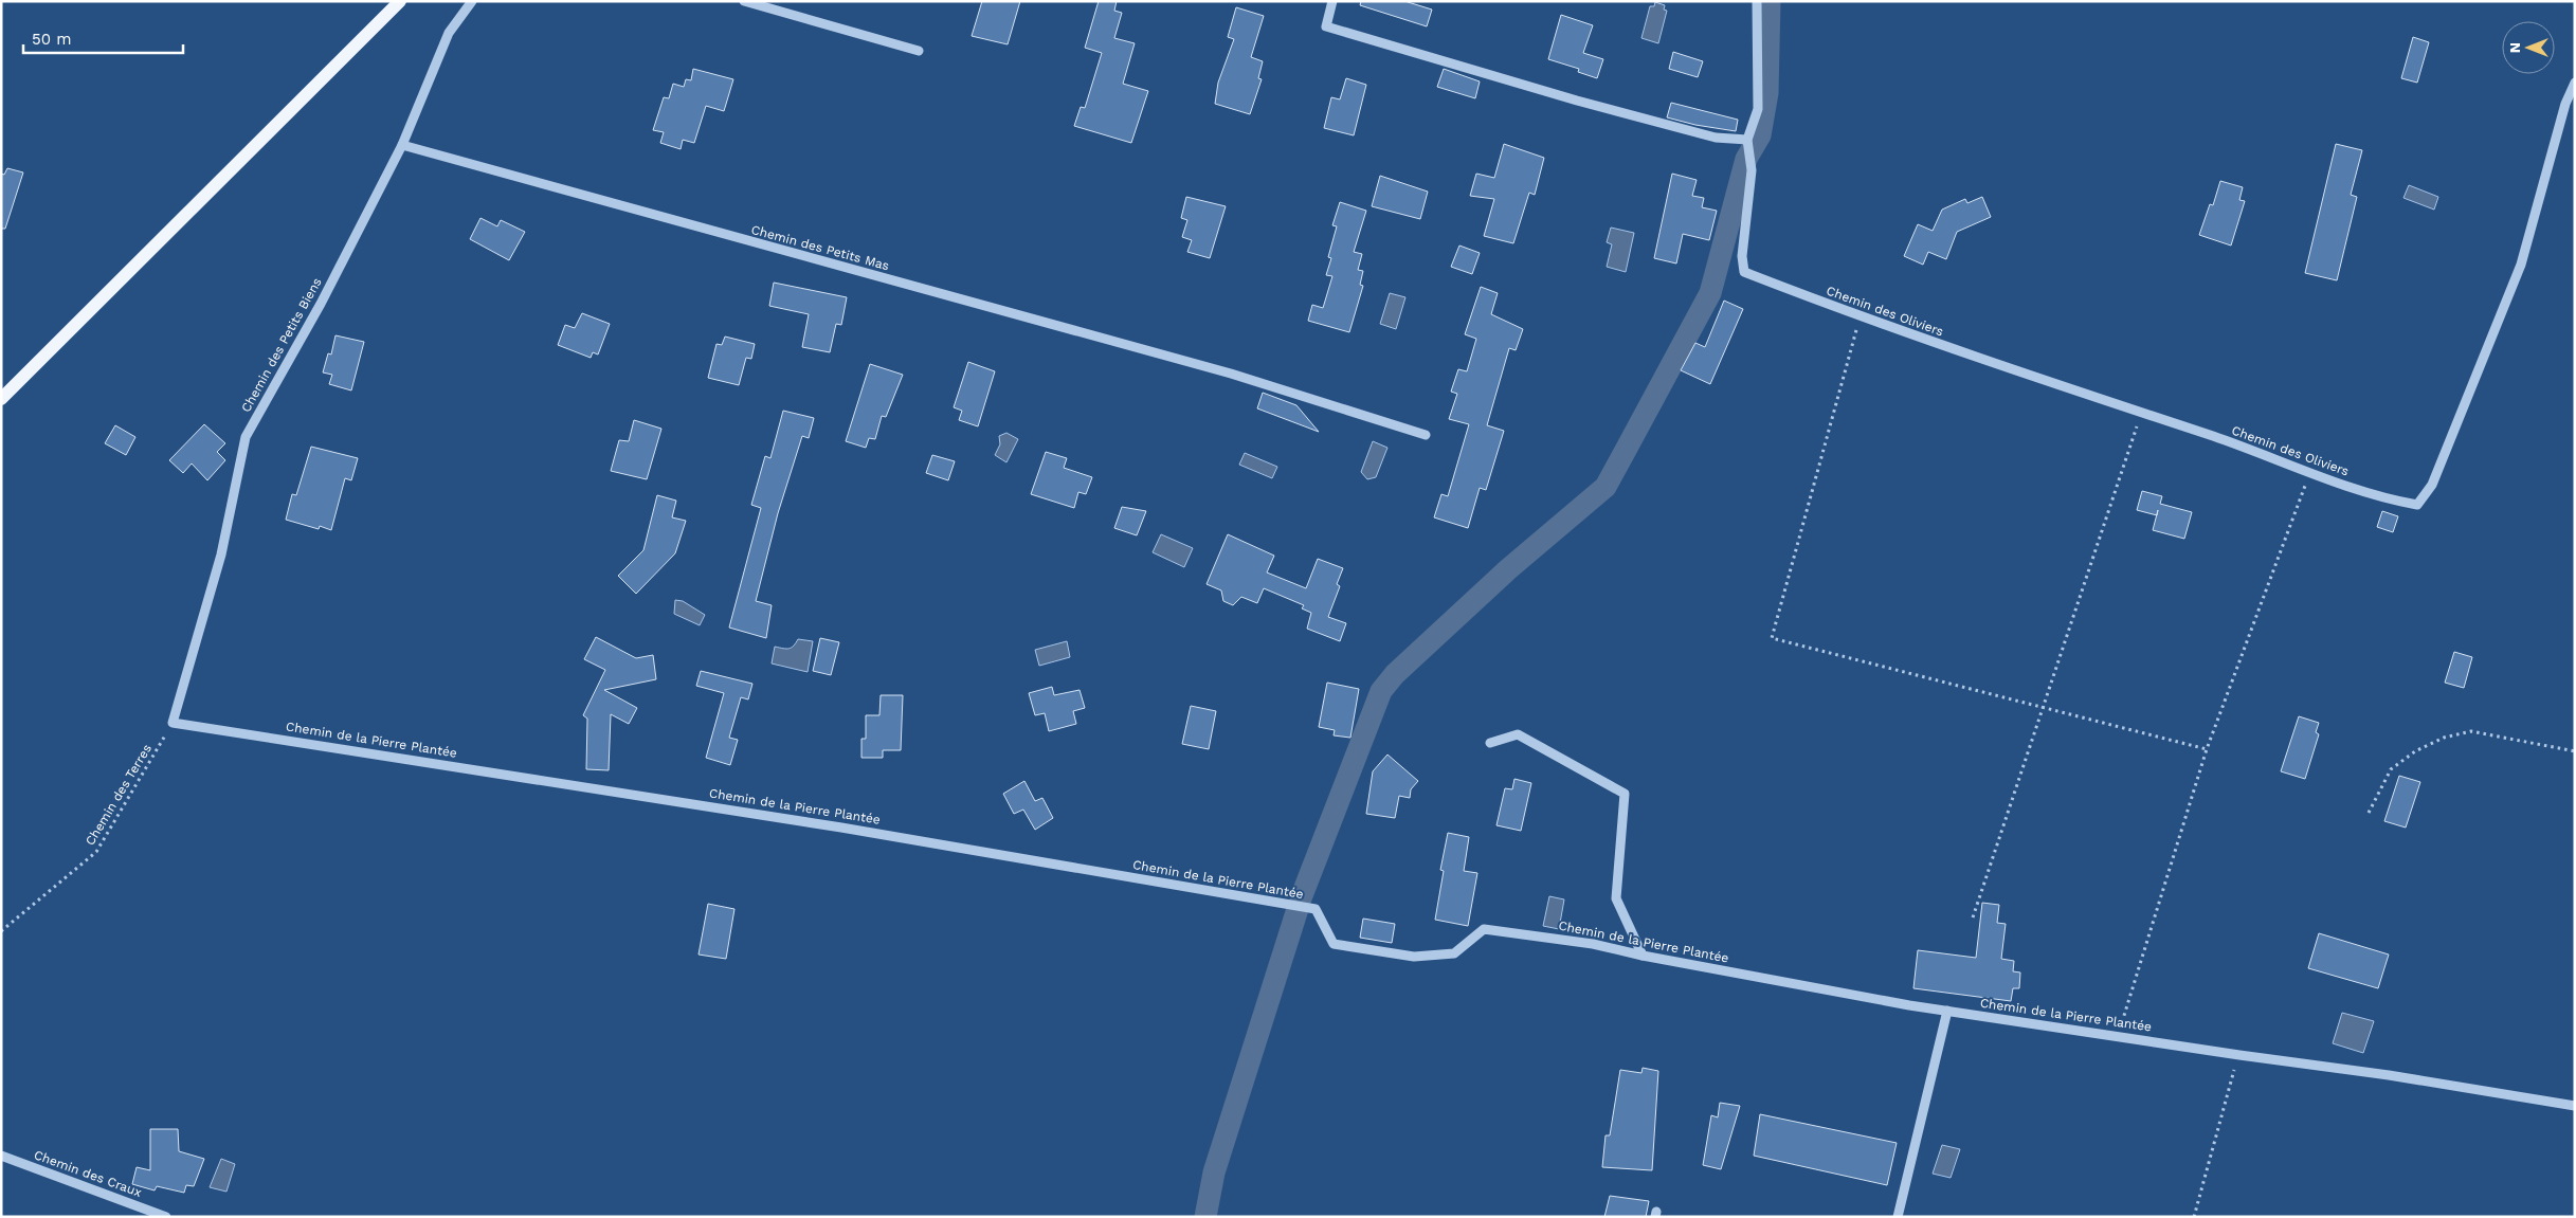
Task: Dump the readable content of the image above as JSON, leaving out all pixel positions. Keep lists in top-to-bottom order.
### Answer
{
  "streets": {
    "street": [
      "Chemin des Petits Mas",
      "Chemin des Oliviers",
      "Chemin des Petits Biens",
      "Chemin de la Pierre Plantée",
      "Chemin des Craux"
    ],
    "path": ["Chemin des Terres"]
  },
  "crossings": [
    ["Chemin des Petits Mas", "Chemin des Petits Biens"],
    ["Chemin des Petits Biens", "Chemin de la Pierre Plantée"],
    ["Chemin des Petits Biens", "Chemin des Terres"],
    ["Chemin de la Pierre Plantée", "Chemin des Terres"]
  ],
  "scale_bar": "50 m",
  "north": "left"
}
